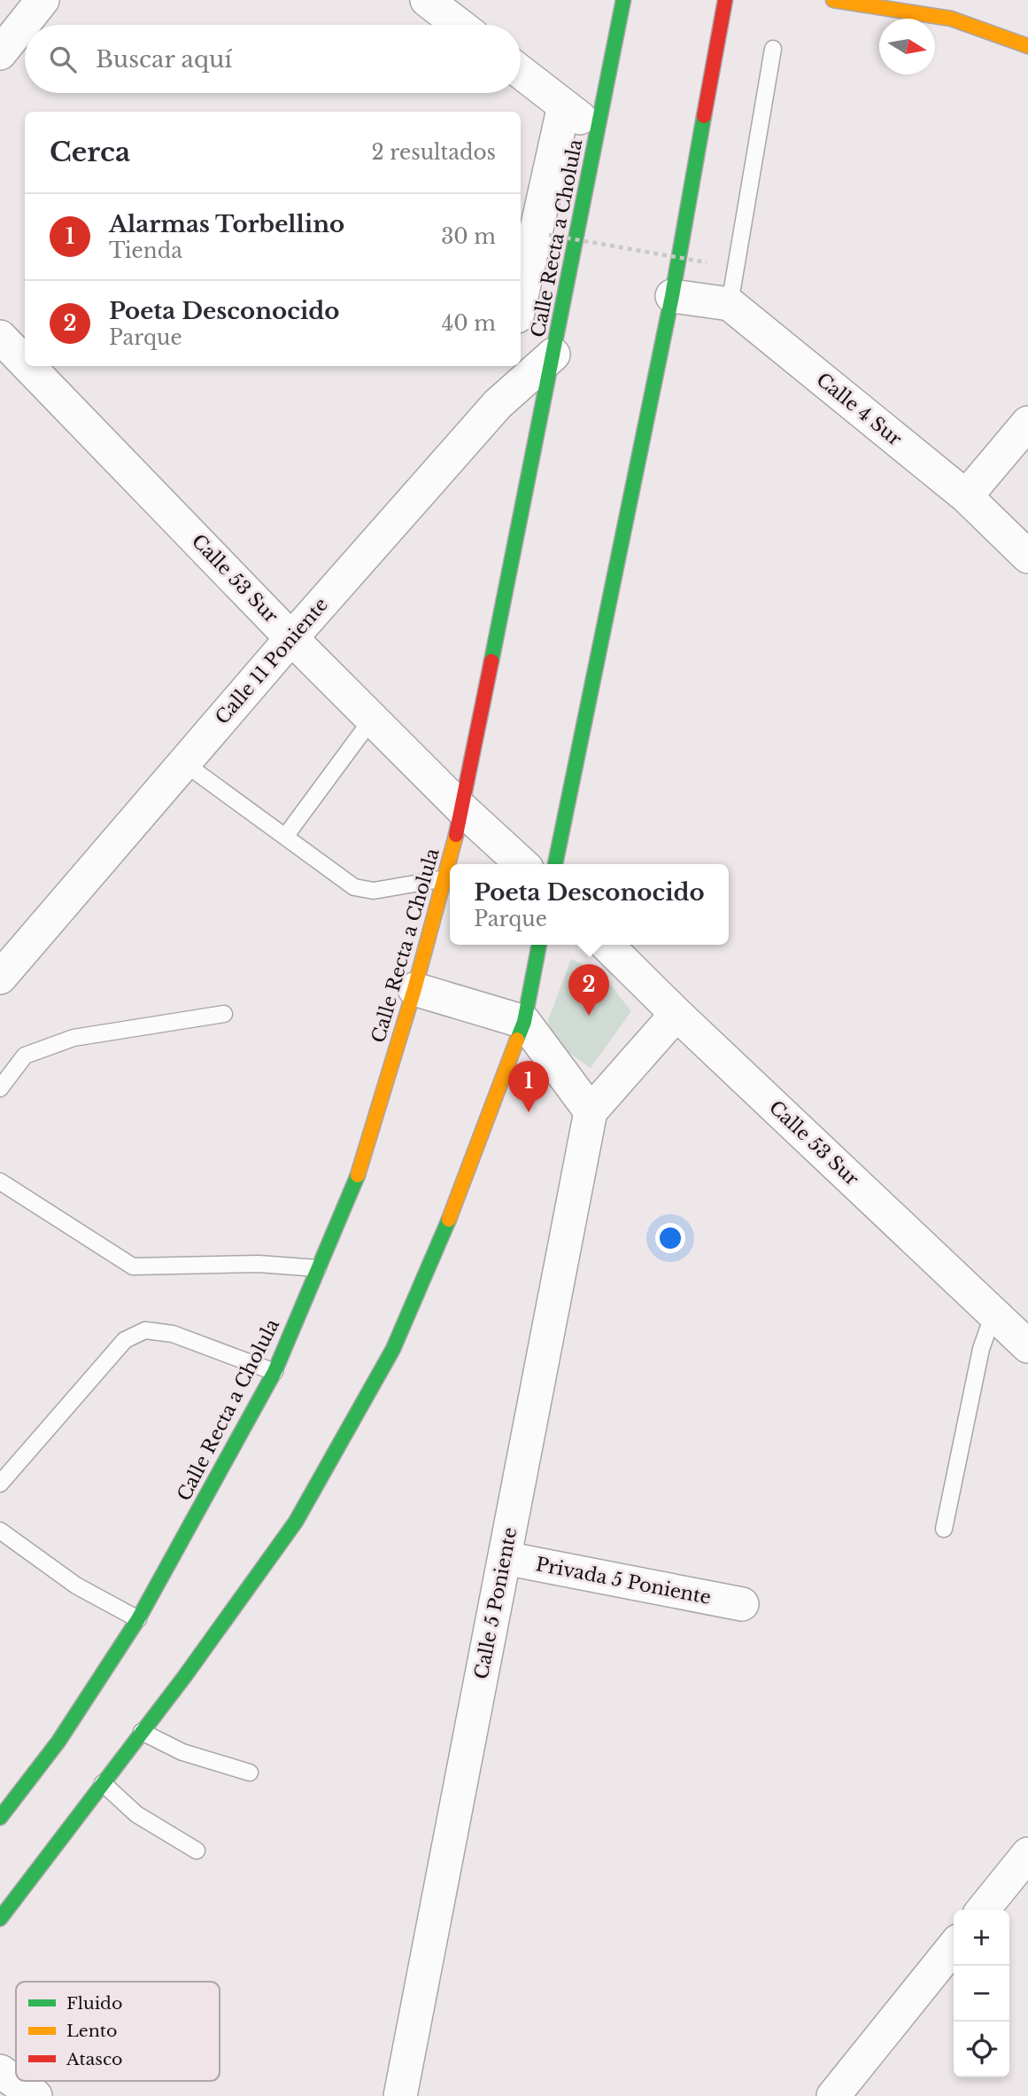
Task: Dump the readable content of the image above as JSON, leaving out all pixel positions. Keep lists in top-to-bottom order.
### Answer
{
  "streets": {
    "main road": ["Calle Recta a Cholula"],
    "street": [
      "Calle 4 Sur",
      "Calle 53 Sur",
      "Calle 11 Poniente",
      "Privada 5 Poniente",
      "Calle 5 Poniente"
    ]
  },
  "crossings": [
    ["Calle Recta a Cholula", "Calle 53 Sur"],
    ["Calle Recta a Cholula", "Calle 11 Poniente"],
    ["Calle 53 Sur", "Calle 11 Poniente"],
    ["Privada 5 Poniente", "Calle 5 Poniente"]
  ],
  "legend": ["Fluido", "Lento", "Atasco"],
  "north": "right",
  "page": {
    "search": "Buscar aquí",
    "heading": ["Cerca", "2 resultados"],
    "list": [
      {
        "mark": "1",
        "name": "Alarmas Torbellino",
        "note": "Tienda",
        "value": "30 m"
      },
      {
        "mark": "2",
        "name": "Poeta Desconocido",
        "note": "Parque",
        "value": "40 m"
      }
    ],
    "popup": ["Poeta Desconocido", "Parque"],
    "pins": ["2", "1"],
    "map_buttons": ["+", "−"]
  }
}
